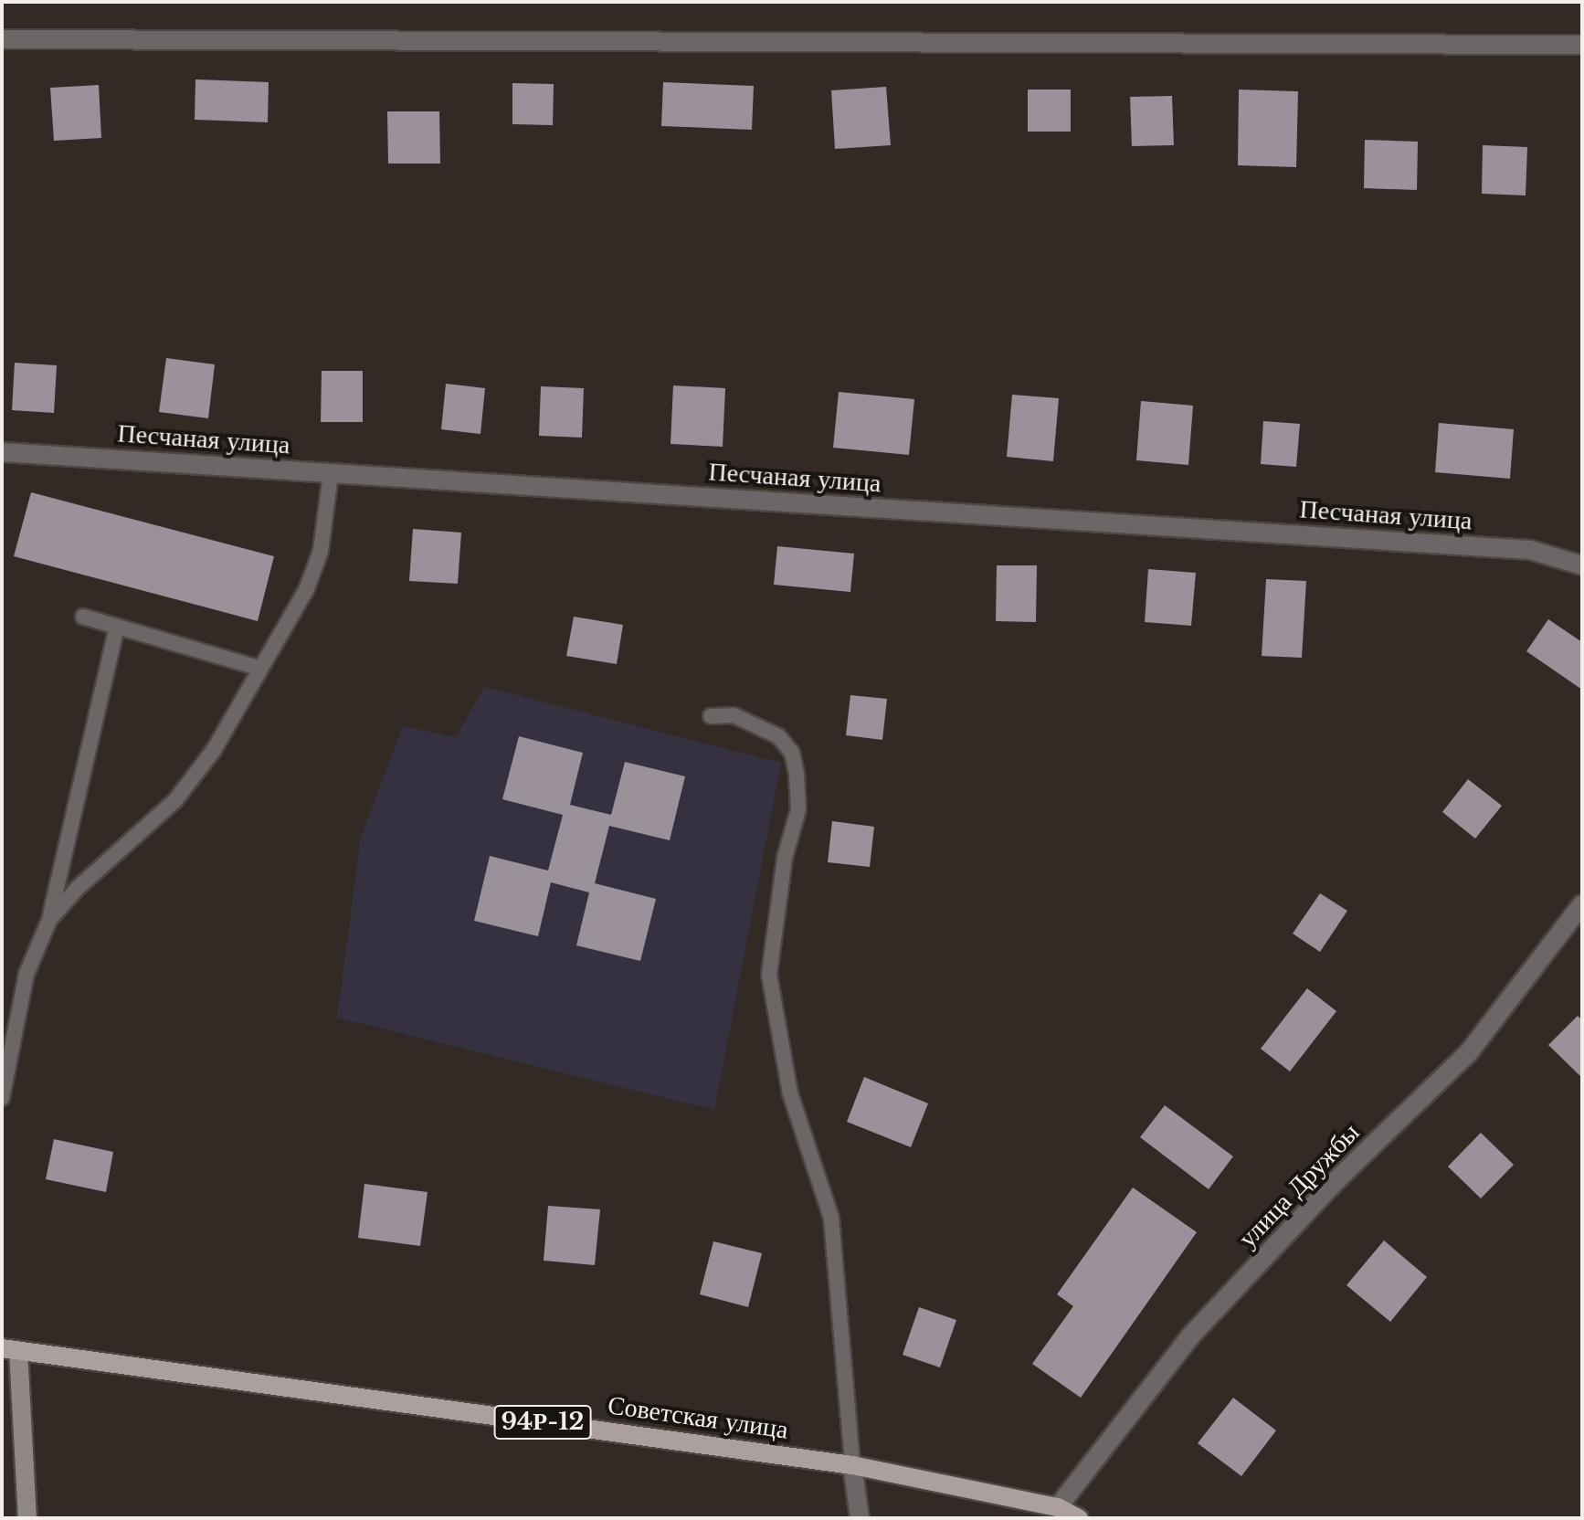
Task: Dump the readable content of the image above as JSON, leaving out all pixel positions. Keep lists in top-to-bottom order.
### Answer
{
  "streets": {
    "main road": ["Советская улица", "94Р-12"],
    "street": ["Песчаная улица", "улица Дружбы"]
  },
  "crossings": [
    ["улица Дружбы", "Советская улица"]
  ]
}
